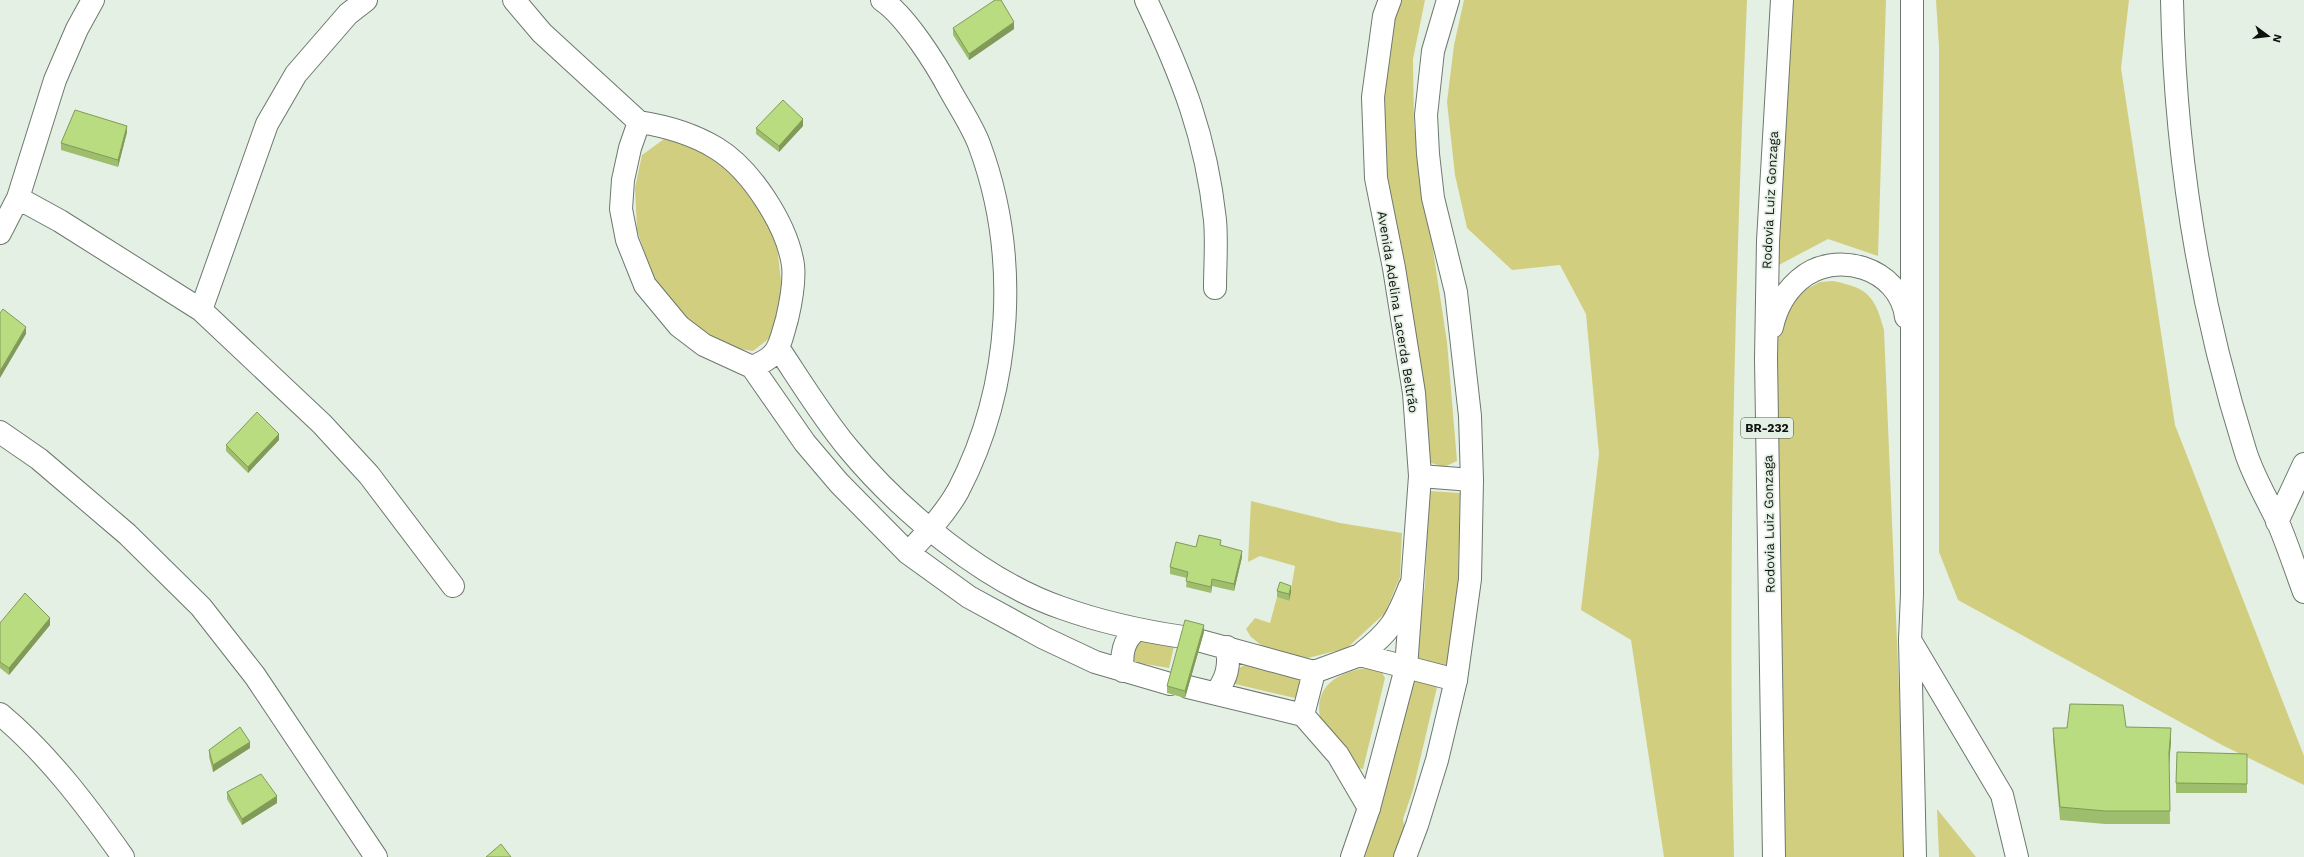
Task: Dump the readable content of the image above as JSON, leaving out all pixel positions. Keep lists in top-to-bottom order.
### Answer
{
  "streets": {
    "main road": ["Rodovia Luiz Gonzaga", "Avenida Adelina Lacerda Beltrão", "BR-232"]
  },
  "north": "right"
}
